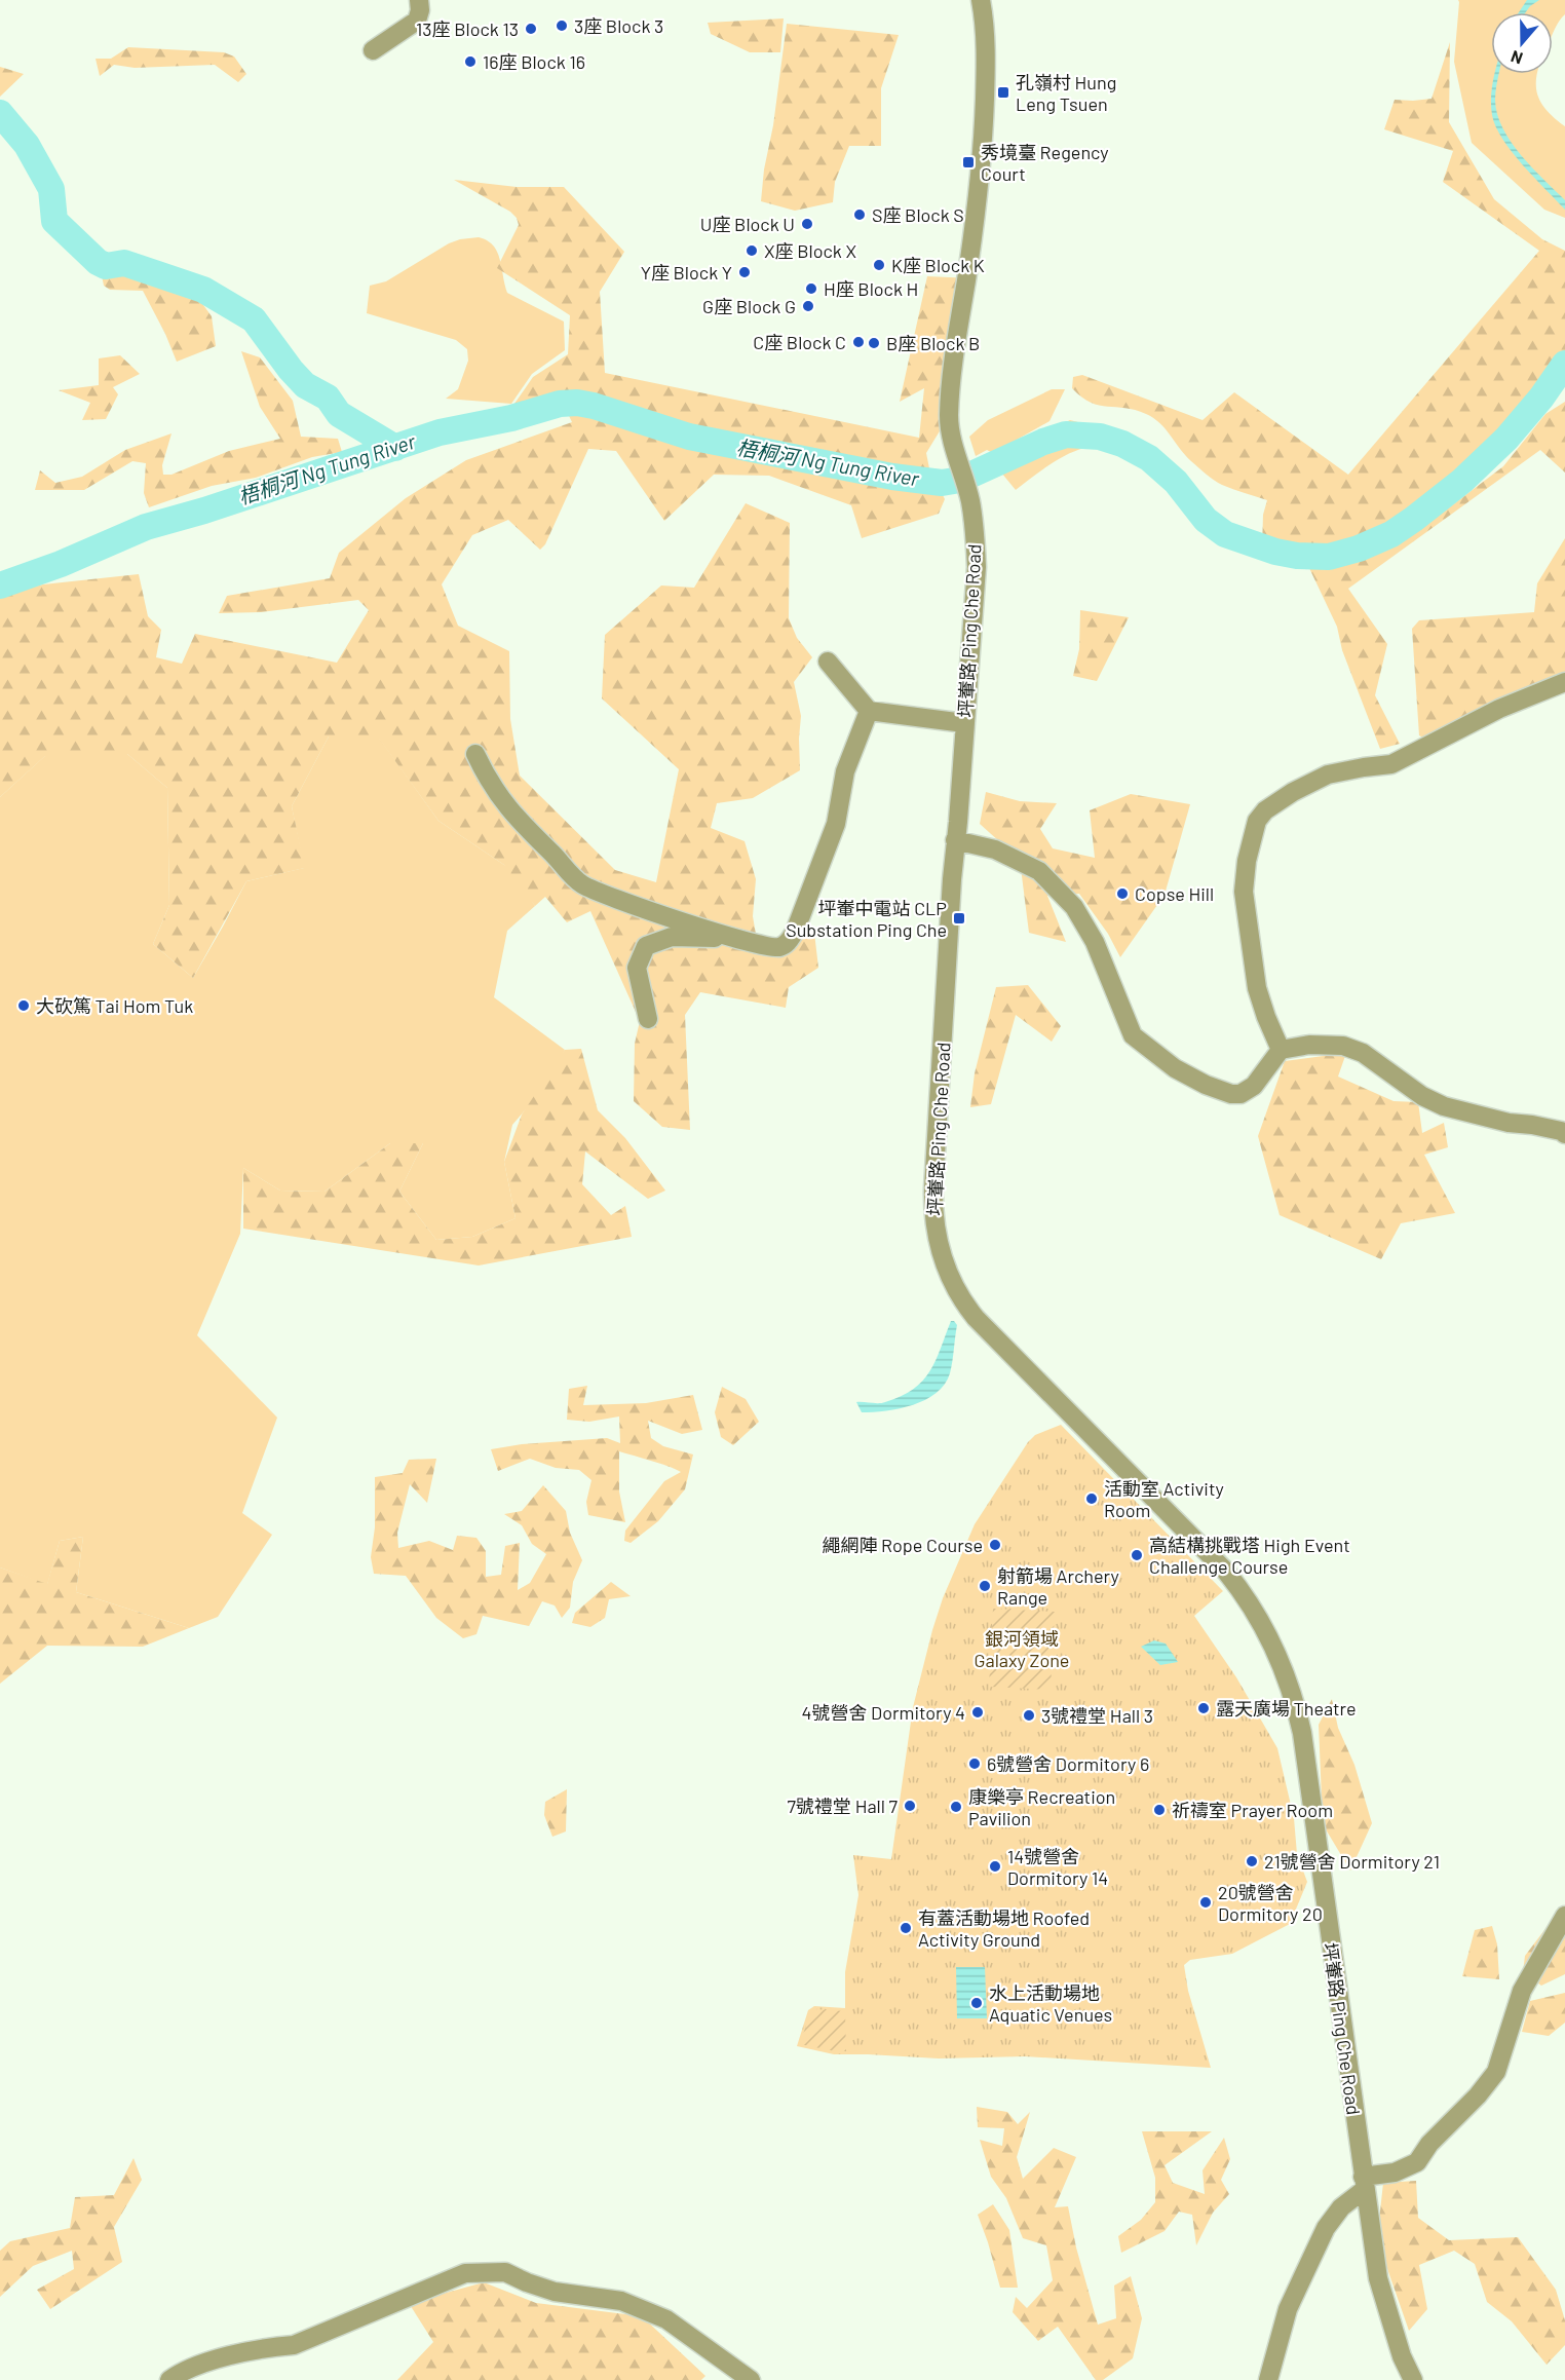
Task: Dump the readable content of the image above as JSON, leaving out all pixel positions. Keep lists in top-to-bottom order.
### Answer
{
  "streets": {
    "street": ["坪輋路 Ping Che Road"]
  },
  "water": ["梧桐河 Ng Tung River"],
  "parks": ["銀河領域 Galaxy Zone"],
  "places": {
    "other": [
      "3座 Block 3",
      "13座 Block 13",
      "16座 Block 16",
      "S座 Block S",
      "U座 Block U",
      "X座 Block X",
      "K座 Block K",
      "Y座 Block Y",
      "H座 Block H",
      "G座 Block G",
      "C座 Block C",
      "B座 Block B",
      "Copse Hill",
      "大砍篤 Tai Hom Tuk",
      "活動室 Activity Room",
      "繩網陣 Rope Course",
      "高結構挑戰塔 High Event Challenge Course",
      "射箭場 Archery Range",
      "露天廣場 Theatre",
      "4號營舍 Dormitory 4",
      "3號禮堂 Hall 3",
      "6號營舍 Dormitory 6",
      "7號禮堂 Hall 7",
      "康樂亭 Recreation Pavilion",
      "祈禱室 Prayer Room",
      "21號營舍 Dormitory 21",
      "14號營舍 Dormitory 14",
      "20號營舍 Dormitory 20",
      "有蓋活動場地 Roofed Activity Ground",
      "水上活動場地 Aquatic Venues"
    ],
    "transit": ["孔嶺村 Hung Leng Tsuen", "秀境臺 Regency Court", "坪輋中電站 CLP Substation Ping Che"]
  },
  "north": "bottom"
}
